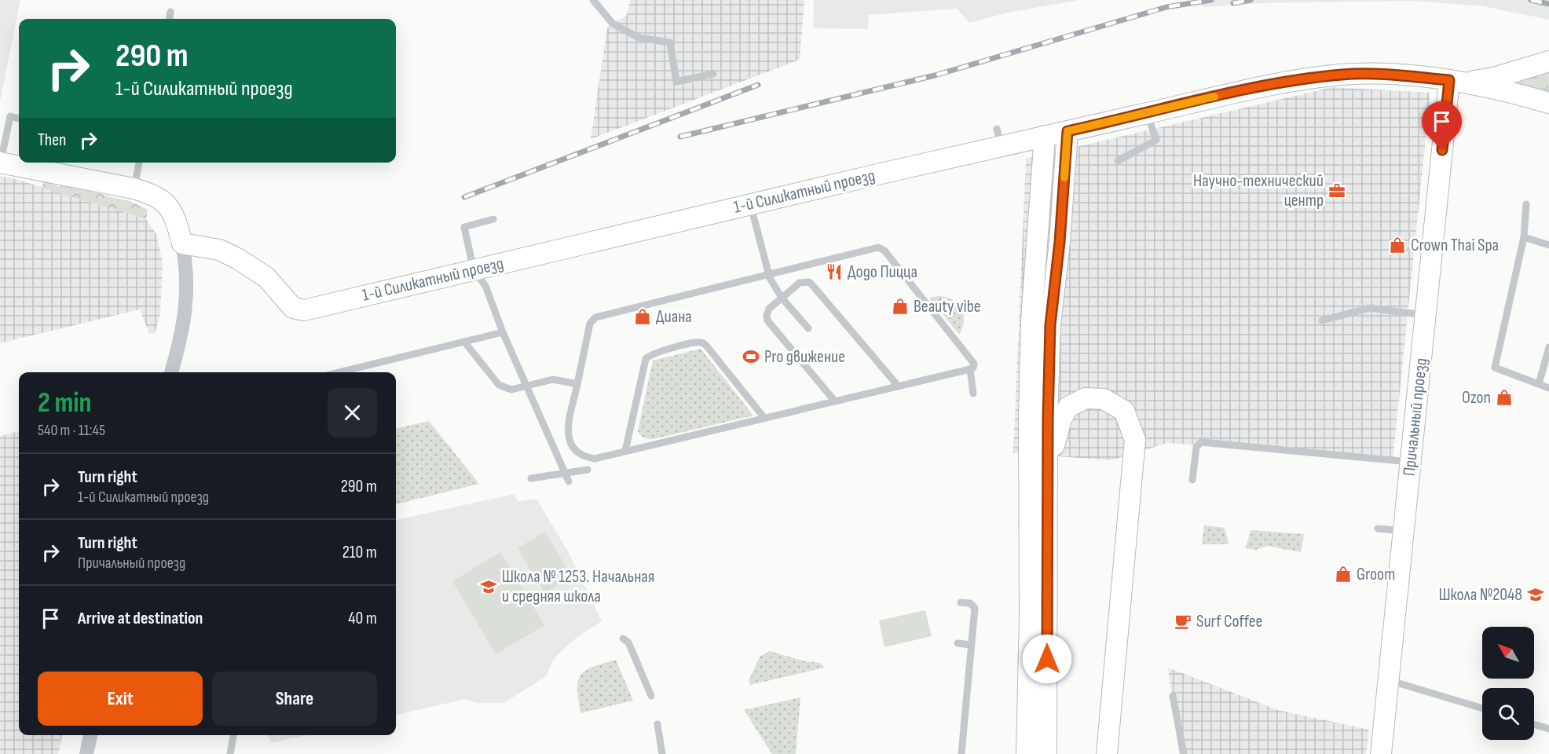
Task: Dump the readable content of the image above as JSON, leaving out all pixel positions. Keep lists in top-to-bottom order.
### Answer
{
  "streets": {
    "street": ["1-й Силикатный проезд", "Причальный проезд"]
  },
  "crossings": [
    ["1-й Силикатный проезд", "Причальный проезд"]
  ],
  "places": {
    "office": ["Научно-технический центр"],
    "shop": [
      "Crown Thai Spa",
      "Beauty vibe",
      "Диана",
      "Ozon",
      "Groom"
    ],
    "restaurant": ["Додо Пицца"],
    "sports": ["Pro движение"],
    "school or university": ["Школа № 1253. Начальная и средняя школа", "Школа №2048"],
    "cafe": ["Surf Coffee"]
  },
  "north": "top left",
  "page": {
    "turn": ["290 m", "1-й Силикатный проезд"],
    "then": "Then",
    "heading": ["2 min", "540 m · 11:45"],
    "list": [
      {
        "name": "Turn right",
        "note": "1-й Силикатный проезд",
        "value": "290 m"
      },
      {
        "name": "Turn right",
        "note": "Причальный проезд",
        "value": "210 m"
      },
      {
        "name": "Arrive at destination",
        "value": "40 m"
      }
    ],
    "buttons": ["Exit", "Share"]
  }
}
